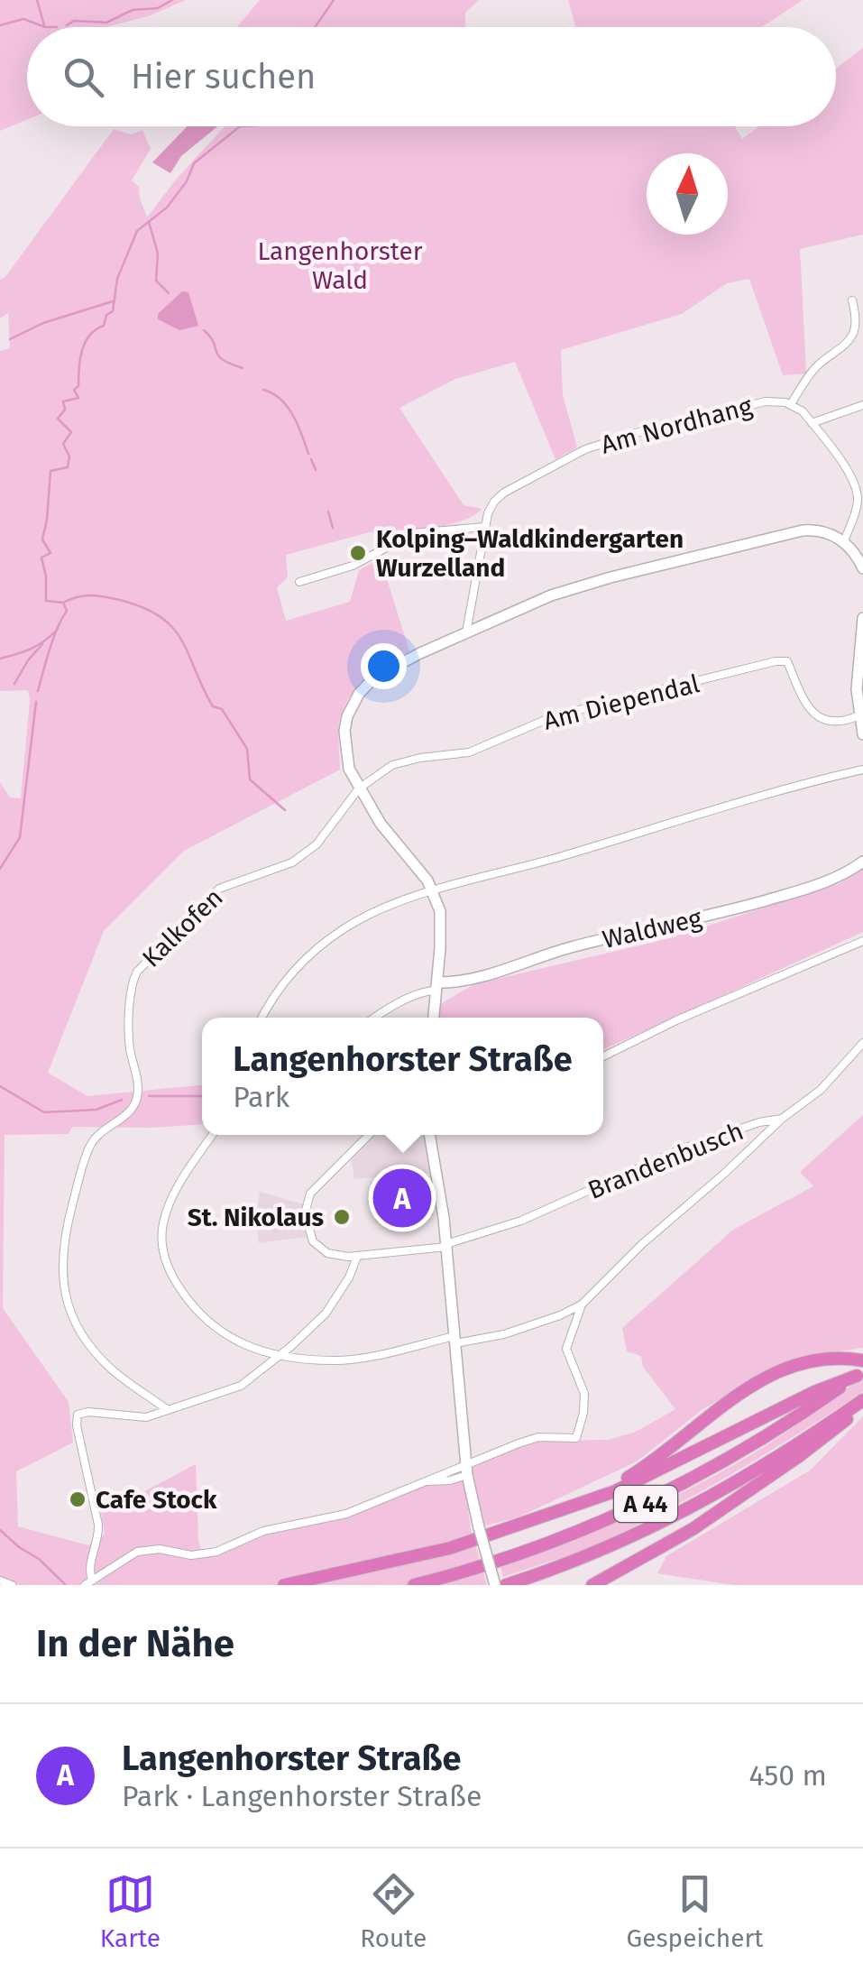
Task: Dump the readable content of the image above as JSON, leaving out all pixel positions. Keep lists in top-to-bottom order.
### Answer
{
  "streets": {
    "highway": ["A 44"],
    "street": [
      "Am Nordhang",
      "Am Diependal",
      "Kalkofen",
      "Waldweg",
      "Brandenbusch"
    ]
  },
  "crossings": [
    ["Am Diependal", "Kalkofen"]
  ],
  "parks": ["Langenhorster Wald"],
  "places": ["Kolping–Waldkindergarten Wurzelland", "St. Nikolaus", "Cafe Stock"],
  "north": "top",
  "page": {
    "search": "Hier suchen",
    "popup": ["Langenhorster Straße", "Park"],
    "pins": "A",
    "heading": "In der Nähe",
    "list": [
      {
        "mark": "A",
        "name": "Langenhorster Straße",
        "note": "Park · Langenhorster Straße",
        "value": "450 m"
      }
    ],
    "nav": ["Karte", "Route", "Gespeichert"]
  }
}
